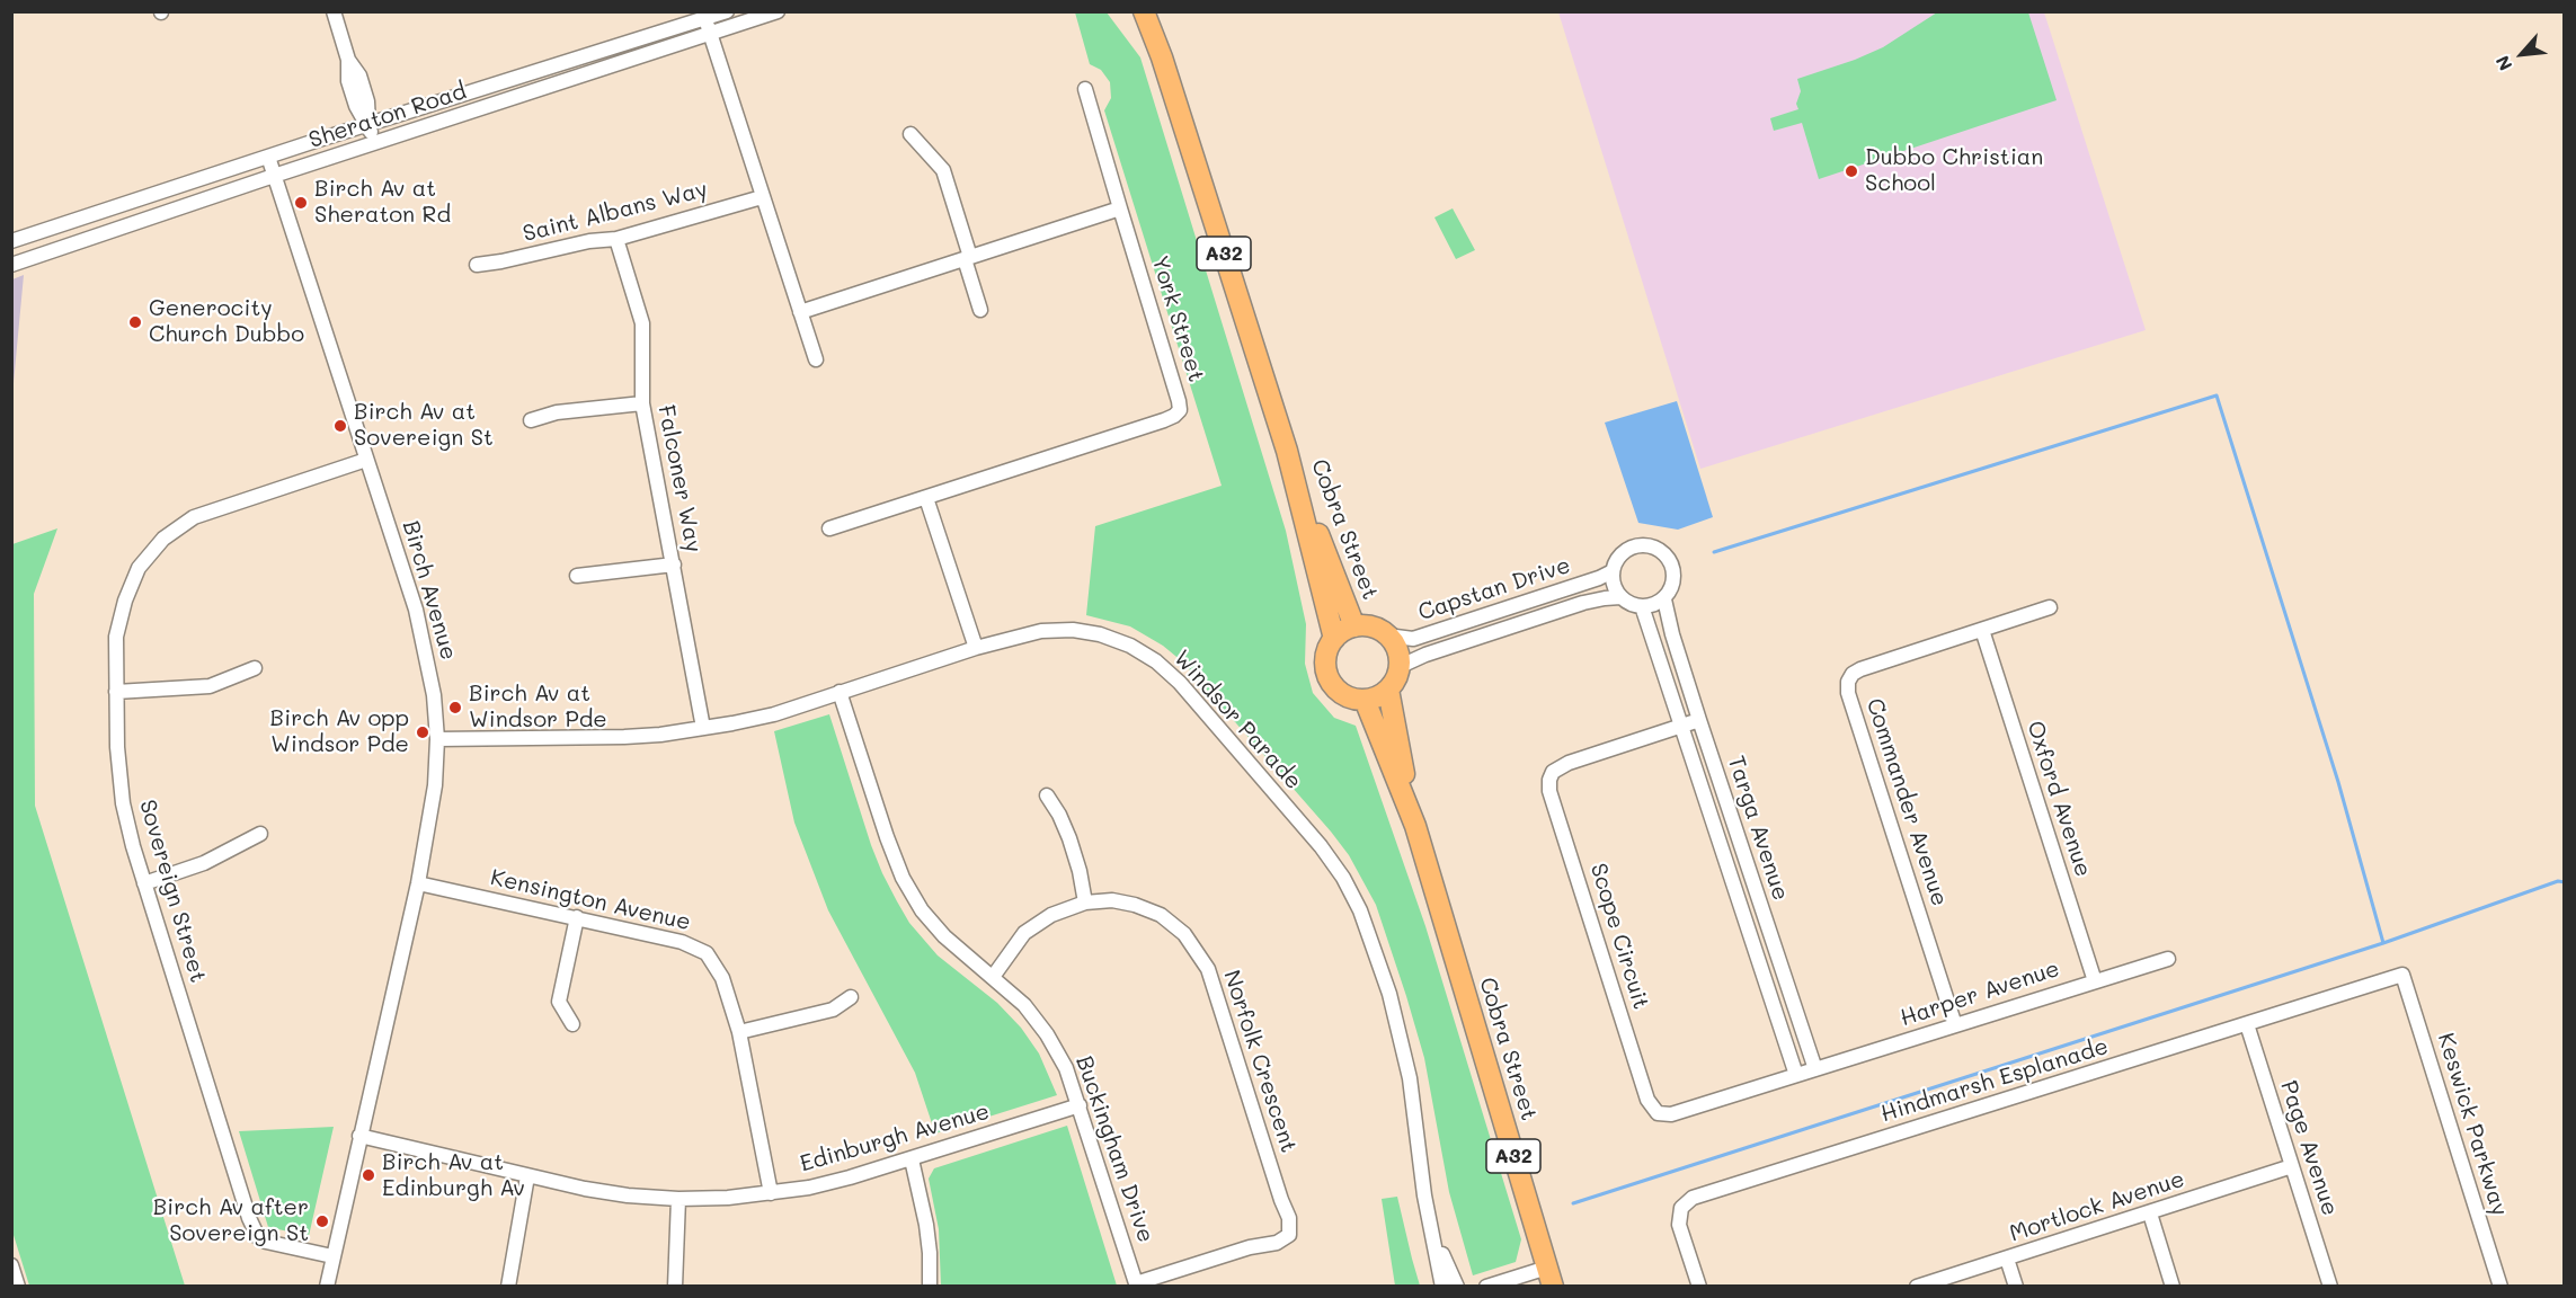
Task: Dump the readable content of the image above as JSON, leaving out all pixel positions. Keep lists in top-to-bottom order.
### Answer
{
  "streets": {
    "highway": ["A32", "Cobra Street"],
    "street": [
      "Sheraton Road",
      "Saint Albans Way",
      "York Street",
      "Falconer Way",
      "Capstan Drive",
      "Birch Avenue",
      "Windsor Parade",
      "Oxford Avenue",
      "Commander Avenue",
      "Targa Avenue",
      "Sovereign Street",
      "Kensington Avenue",
      "Scope Circuit",
      "Harper Avenue",
      "Norfolk Crescent",
      "Hindmarsh Esplanade",
      "Keswick Parkway",
      "Edinburgh Avenue",
      "Page Avenue",
      "Buckingham Drive",
      "Mortlock Avenue"
    ]
  },
  "crossings": [
    ["Sheraton Road", "Birch Avenue"],
    ["Saint Albans Way", "Falconer Way"],
    ["A32", "Cobra Street"],
    ["A32", "Capstan Drive"],
    ["Falconer Way", "Windsor Parade"],
    ["Cobra Street", "Capstan Drive"],
    ["Capstan Drive", "Targa Avenue"],
    ["Birch Avenue", "Windsor Parade"],
    ["Birch Avenue", "Sovereign Street"],
    ["Birch Avenue", "Kensington Avenue"],
    ["Birch Avenue", "Edinburgh Avenue"],
    ["Windsor Parade", "Buckingham Drive"],
    ["Oxford Avenue", "Commander Avenue"],
    ["Oxford Avenue", "Harper Avenue"],
    ["Commander Avenue", "Harper Avenue"],
    ["Targa Avenue", "Scope Circuit"],
    ["Targa Avenue", "Harper Avenue"],
    ["Kensington Avenue", "Edinburgh Avenue"],
    ["Scope Circuit", "Harper Avenue"],
    ["Norfolk Crescent", "Buckingham Drive"],
    ["Hindmarsh Esplanade", "Keswick Parkway"],
    ["Hindmarsh Esplanade", "Page Avenue"],
    ["Edinburgh Avenue", "Buckingham Drive"],
    ["Page Avenue", "Mortlock Avenue"]
  ],
  "places": [
    "Dubbo Christian School",
    "Birch Av at Sheraton Rd",
    "Generocity Church Dubbo",
    "Birch Av at Sovereign St",
    "Birch Av at Windsor Pde",
    "Birch Av opp Windsor Pde",
    "Birch Av at Edinburgh Av",
    "Birch Av after Sovereign St"
  ],
  "north": "bottom left"
}
